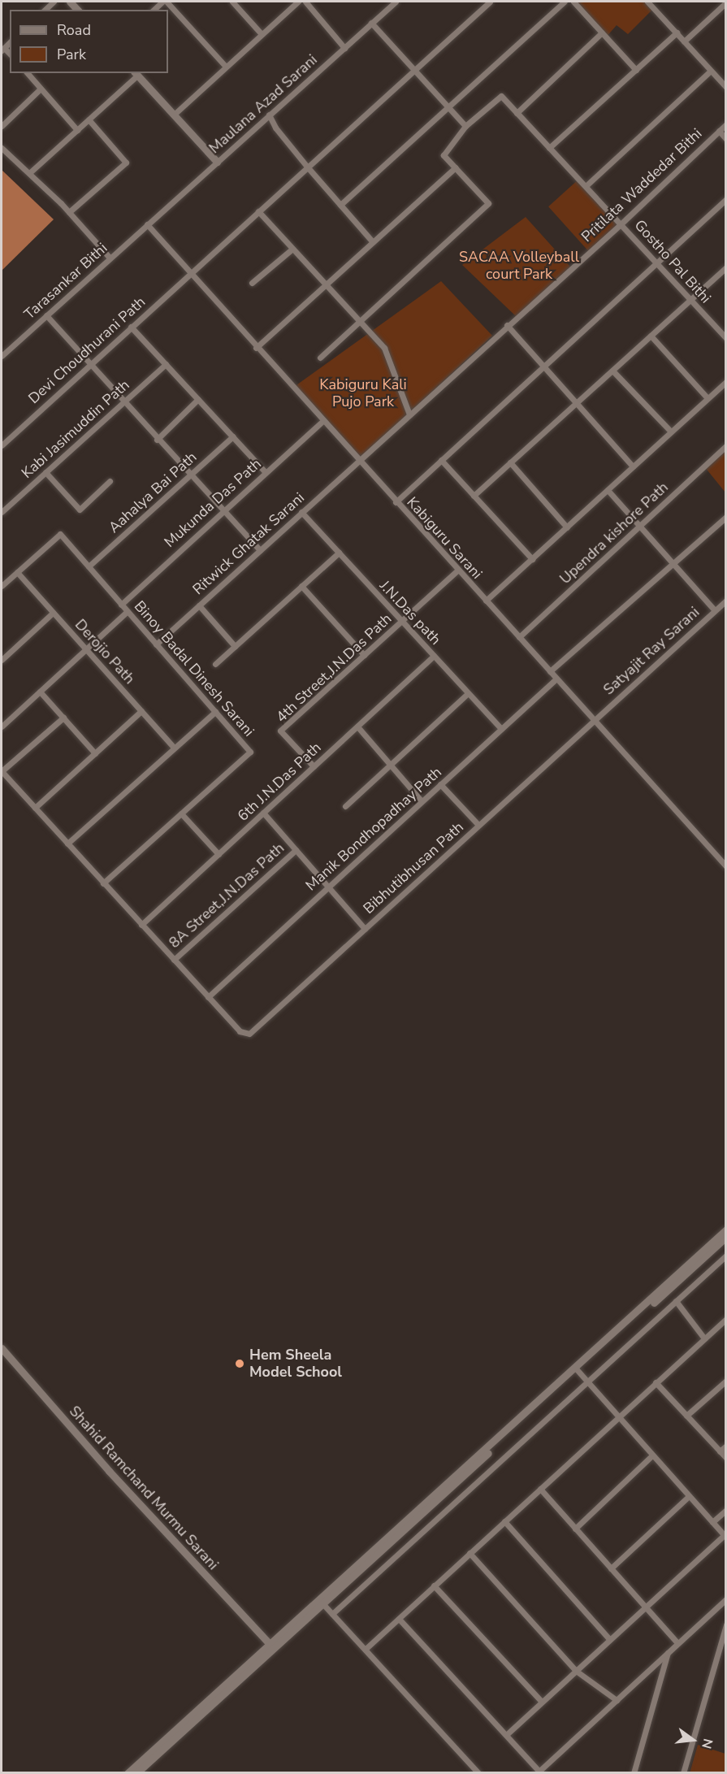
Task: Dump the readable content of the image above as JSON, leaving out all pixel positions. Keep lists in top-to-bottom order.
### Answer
{
  "streets": {
    "street": [
      "Maulana Azad Sarani",
      "Pritilata Waddedar Bithi",
      "Gostho Pal Bithi",
      "Tarasankar Bithi",
      "Devi Choudhurani Path",
      "Kabi Jasimuddin Path",
      "Aahalya Bai Path",
      "Mukunda Das Path",
      "Upendra kishore Path",
      "Kabiguru Sarani",
      "Ritwick Ghatak Sarani",
      "J.N.Das path",
      "Satyajit Ray Sarani",
      "Derojio Path",
      "4th Street,J.N.Das Path",
      "Binoy Badal Dinesh Sarani",
      "6th J.N.Das Path",
      "Manik Bondhopadhay Path",
      "Bibhutibhusan Path",
      "8A Street,J.N.Das Path",
      "Shahid Ramchand Murmu Sarani"
    ]
  },
  "crossings": [
    ["Maulana Azad Sarani", "Tarasankar Bithi"],
    ["Maulana Azad Sarani", "Kabiguru Sarani"],
    ["Pritilata Waddedar Bithi", "Gostho Pal Bithi"],
    ["Pritilata Waddedar Bithi", "Kabiguru Sarani"],
    ["Pritilata Waddedar Bithi", "Ritwick Ghatak Sarani"],
    ["Tarasankar Bithi", "Kabiguru Sarani"],
    ["Devi Choudhurani Path", "Kabiguru Sarani"],
    ["Aahalya Bai Path", "Binoy Badal Dinesh Sarani"],
    ["Mukunda Das Path", "Kabiguru Sarani"],
    ["Mukunda Das Path", "Binoy Badal Dinesh Sarani"],
    ["Upendra kishore Path", "Kabiguru Sarani"],
    ["Kabiguru Sarani", "Ritwick Ghatak Sarani"],
    ["Kabiguru Sarani", "Satyajit Ray Sarani"],
    ["Kabiguru Sarani", "4th Street,J.N.Das Path"],
    ["Kabiguru Sarani", "Manik Bondhopadhay Path"],
    ["Kabiguru Sarani", "Bibhutibhusan Path"],
    ["Ritwick Ghatak Sarani", "J.N.Das path"],
    ["Ritwick Ghatak Sarani", "Binoy Badal Dinesh Sarani"],
    ["J.N.Das path", "4th Street,J.N.Das Path"],
    ["J.N.Das path", "6th J.N.Das Path"],
    ["J.N.Das path", "Manik Bondhopadhay Path"],
    ["Satyajit Ray Sarani", "Bibhutibhusan Path"],
    ["Derojio Path", "Binoy Badal Dinesh Sarani"],
    ["4th Street,J.N.Das Path", "6th J.N.Das Path"],
    ["Manik Bondhopadhay Path", "Bibhutibhusan Path"]
  ],
  "parks": ["SACAA Volleyball court Park", "Kabiguru Kali Pujo Park"],
  "places": ["Hem Sheela Model School"],
  "legend": ["Road", "Park"],
  "north": "right"
}
